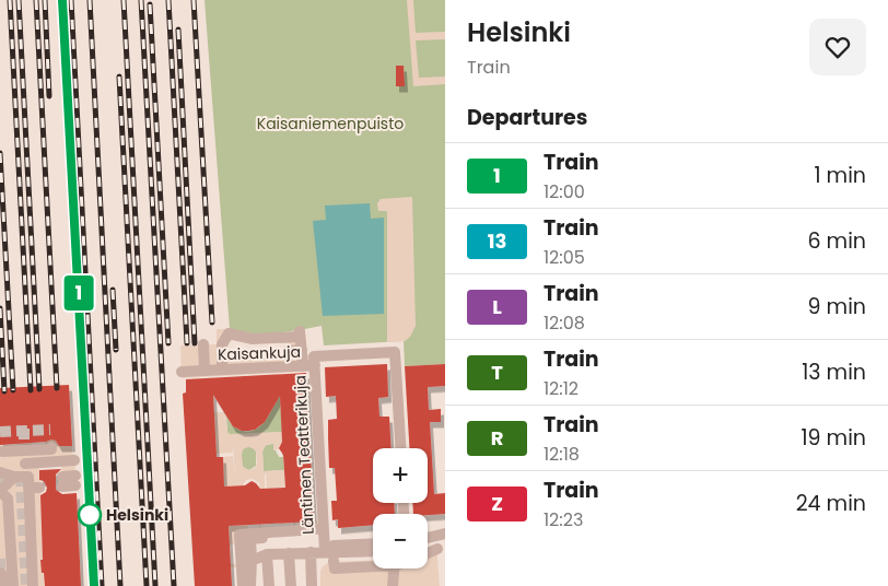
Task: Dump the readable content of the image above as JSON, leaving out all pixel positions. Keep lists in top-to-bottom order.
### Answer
{
  "streets": {
    "street": ["Kaisankuja", "Läntinen Teatterikuja"]
  },
  "crossings": [
    ["Kaisankuja", "Läntinen Teatterikuja"]
  ],
  "parks": ["Kaisaniemenpuisto"],
  "places": ["Helsinki"],
  "page": {
    "on_map": "1",
    "heading": [
      ["Helsinki", "Train"],
      "Departures"
    ],
    "list": [
      {
        "mark": "1",
        "name": "Train",
        "note": "12:00",
        "value": "1 min"
      },
      {
        "mark": "13",
        "name": "Train",
        "note": "12:05",
        "value": "6 min"
      },
      {
        "mark": "L",
        "name": "Train",
        "note": "12:08",
        "value": "9 min"
      },
      {
        "mark": "T",
        "name": "Train",
        "note": "12:12",
        "value": "13 min"
      },
      {
        "mark": "R",
        "name": "Train",
        "note": "12:18",
        "value": "19 min"
      },
      {
        "mark": "Z",
        "name": "Train",
        "note": "12:23",
        "value": "24 min"
      }
    ],
    "map_buttons": ["+", "−"]
  }
}
